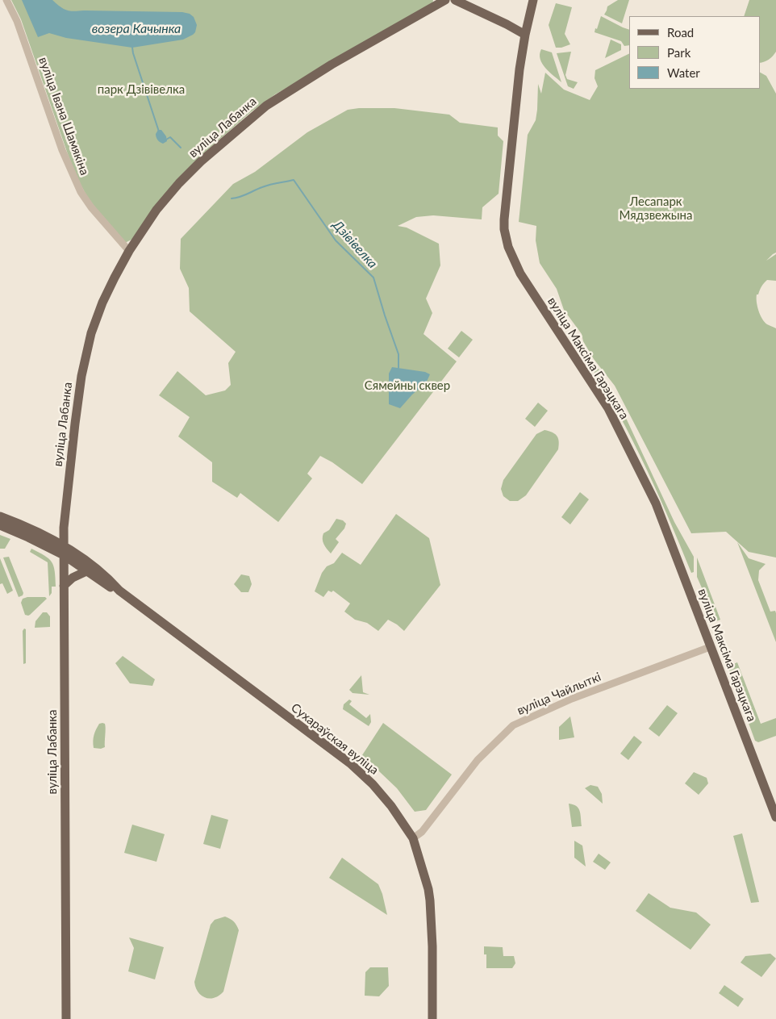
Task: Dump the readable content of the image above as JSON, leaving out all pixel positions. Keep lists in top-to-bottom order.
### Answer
{
  "streets": {
    "main road": ["вуліца Лабанка", "вуліца Максіма Гарэцкага", "Сухараўская вуліца"],
    "street": ["вуліца Івана Шамякіна", "вуліца Чайлыткі"]
  },
  "crossings": [
    ["вуліца Івана Шамякіна", "вуліца Лабанка"],
    ["вуліца Лабанка", "Сухараўская вуліца"],
    ["вуліца Максіма Гарэцкага", "вуліца Чайлыткі"],
    ["вуліца Чайлыткі", "Сухараўская вуліца"]
  ],
  "water": ["возера Качынка", "Дзівівелка"],
  "parks": ["парк Дзівівелка", "Лесапарк Мядзвежына", "Сямейны сквер"],
  "legend": ["Road", "Park", "Water"]
}
